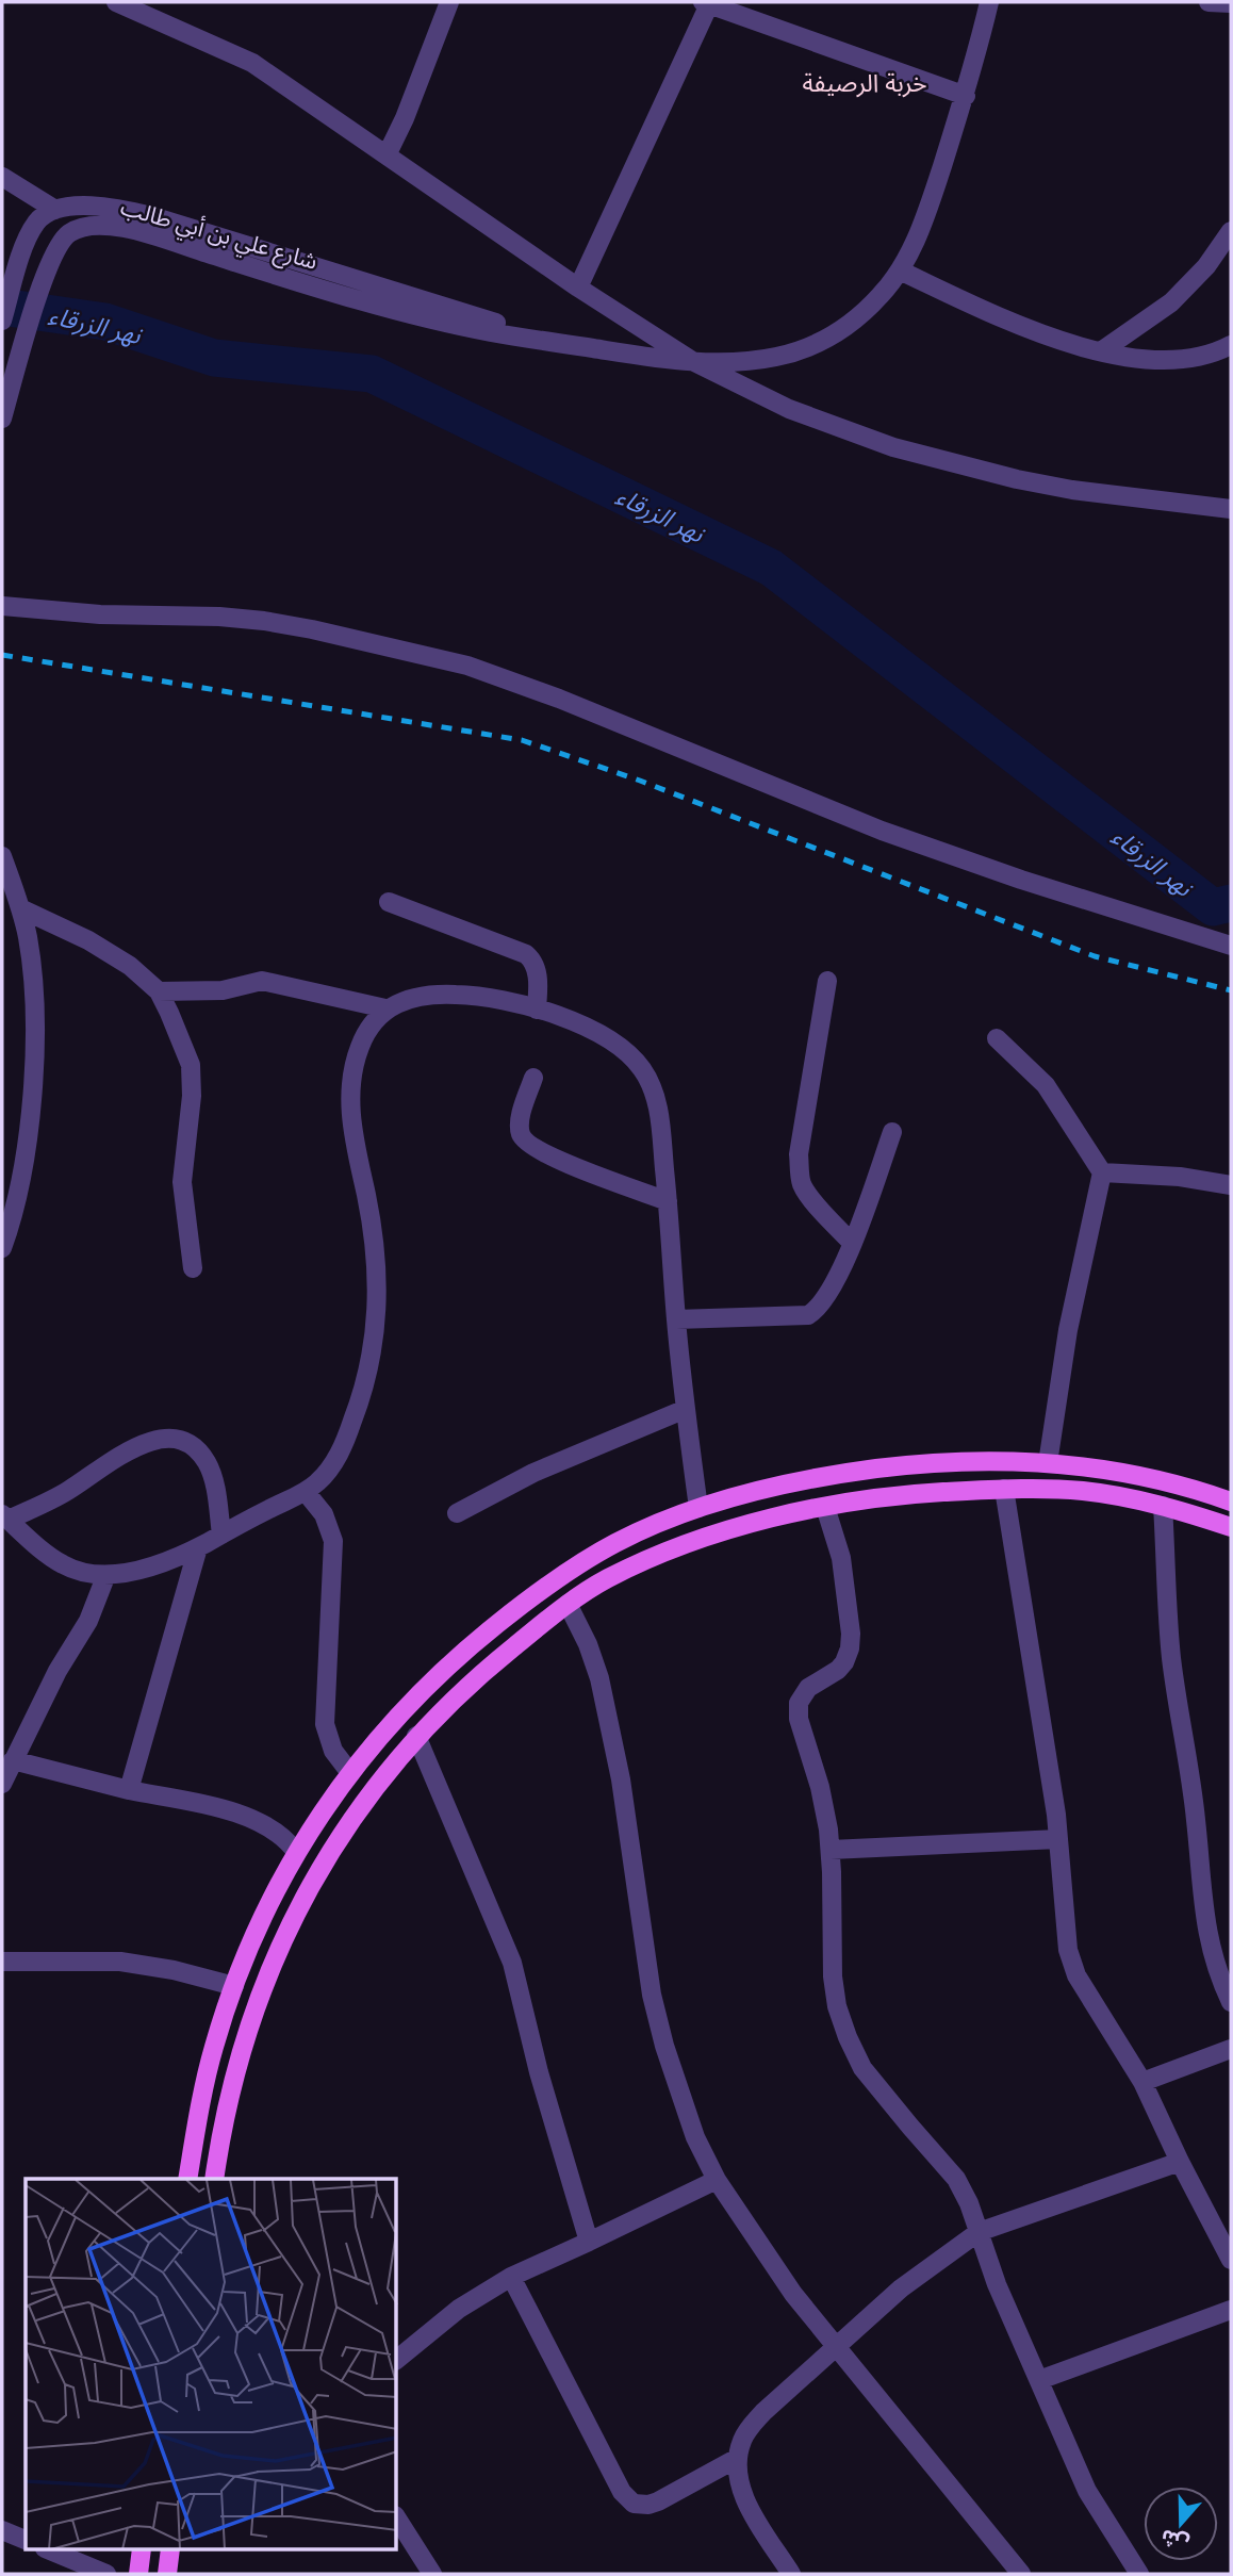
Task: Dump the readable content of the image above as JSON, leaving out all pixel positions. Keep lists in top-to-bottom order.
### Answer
{
  "streets": {
    "street": ["شارع علي بن أبي طالب"]
  },
  "districts": ["خربة الرصيفة"],
  "water": ["نهر الزرقاء"],
  "north": "bottom"
}
